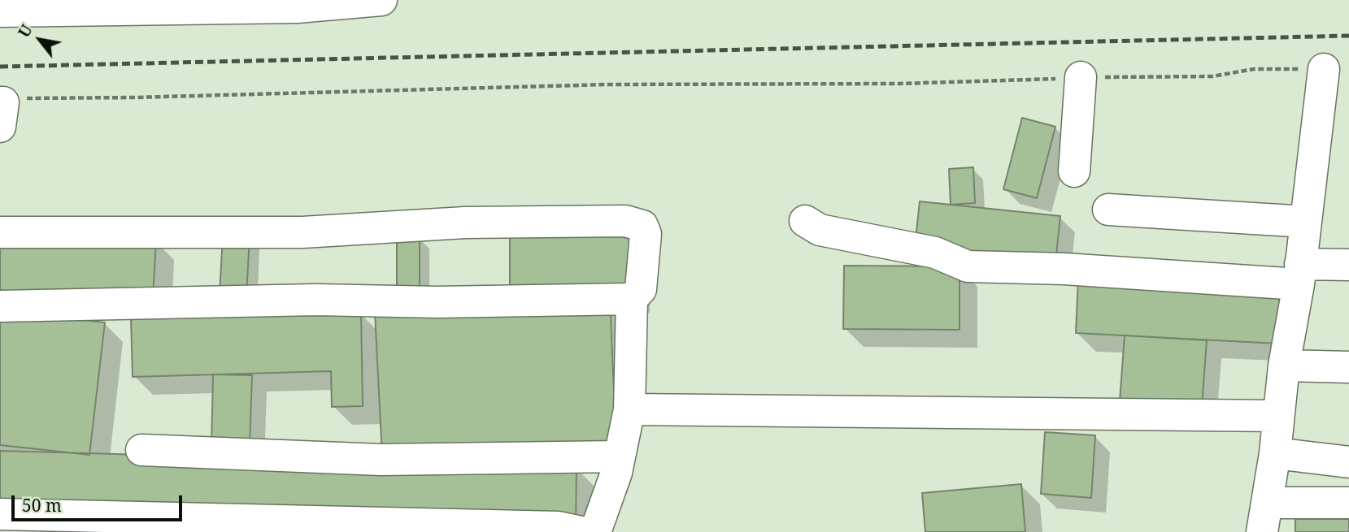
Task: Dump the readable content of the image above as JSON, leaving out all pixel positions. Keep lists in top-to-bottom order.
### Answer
{
  "scale_bar": "50 m",
  "north": "top left"
}
